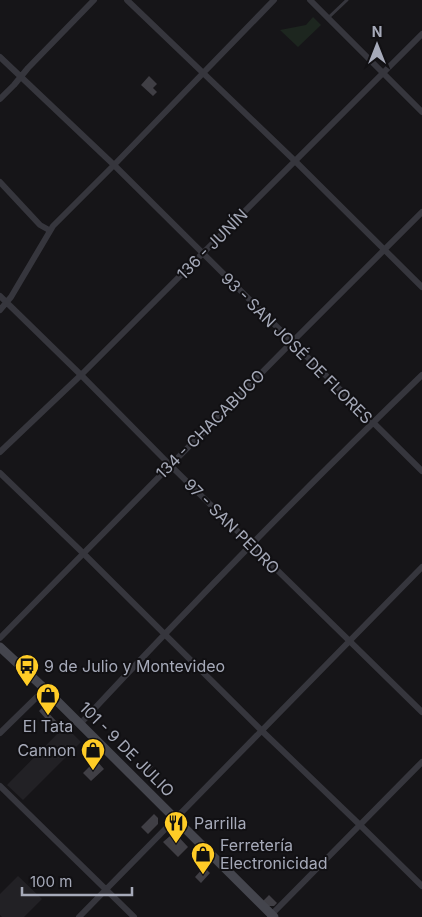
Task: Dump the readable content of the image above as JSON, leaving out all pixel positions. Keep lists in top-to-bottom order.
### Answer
{
  "streets": {
    "street": [
      "136 - JUNÍN",
      "93 - SAN JOSÉ DE FLORES",
      "134 - CHACABUCO",
      "97 - SAN PEDRO",
      "101 - 9 DE JULIO"
    ]
  },
  "crossings": [
    ["136 - JUNÍN", "93 - SAN JOSÉ DE FLORES"],
    ["136 - JUNÍN", "97 - SAN PEDRO"],
    ["93 - SAN JOSÉ DE FLORES", "134 - CHACABUCO"],
    ["134 - CHACABUCO", "97 - SAN PEDRO"]
  ],
  "places": {
    "bus stop": ["9 de Julio y Montevideo"],
    "shop": ["El Tata", "Cannon", "Ferretería Electronicidad"],
    "restaurant": ["Parrilla"]
  },
  "scale_bar": "100 m",
  "north": "top"
}
